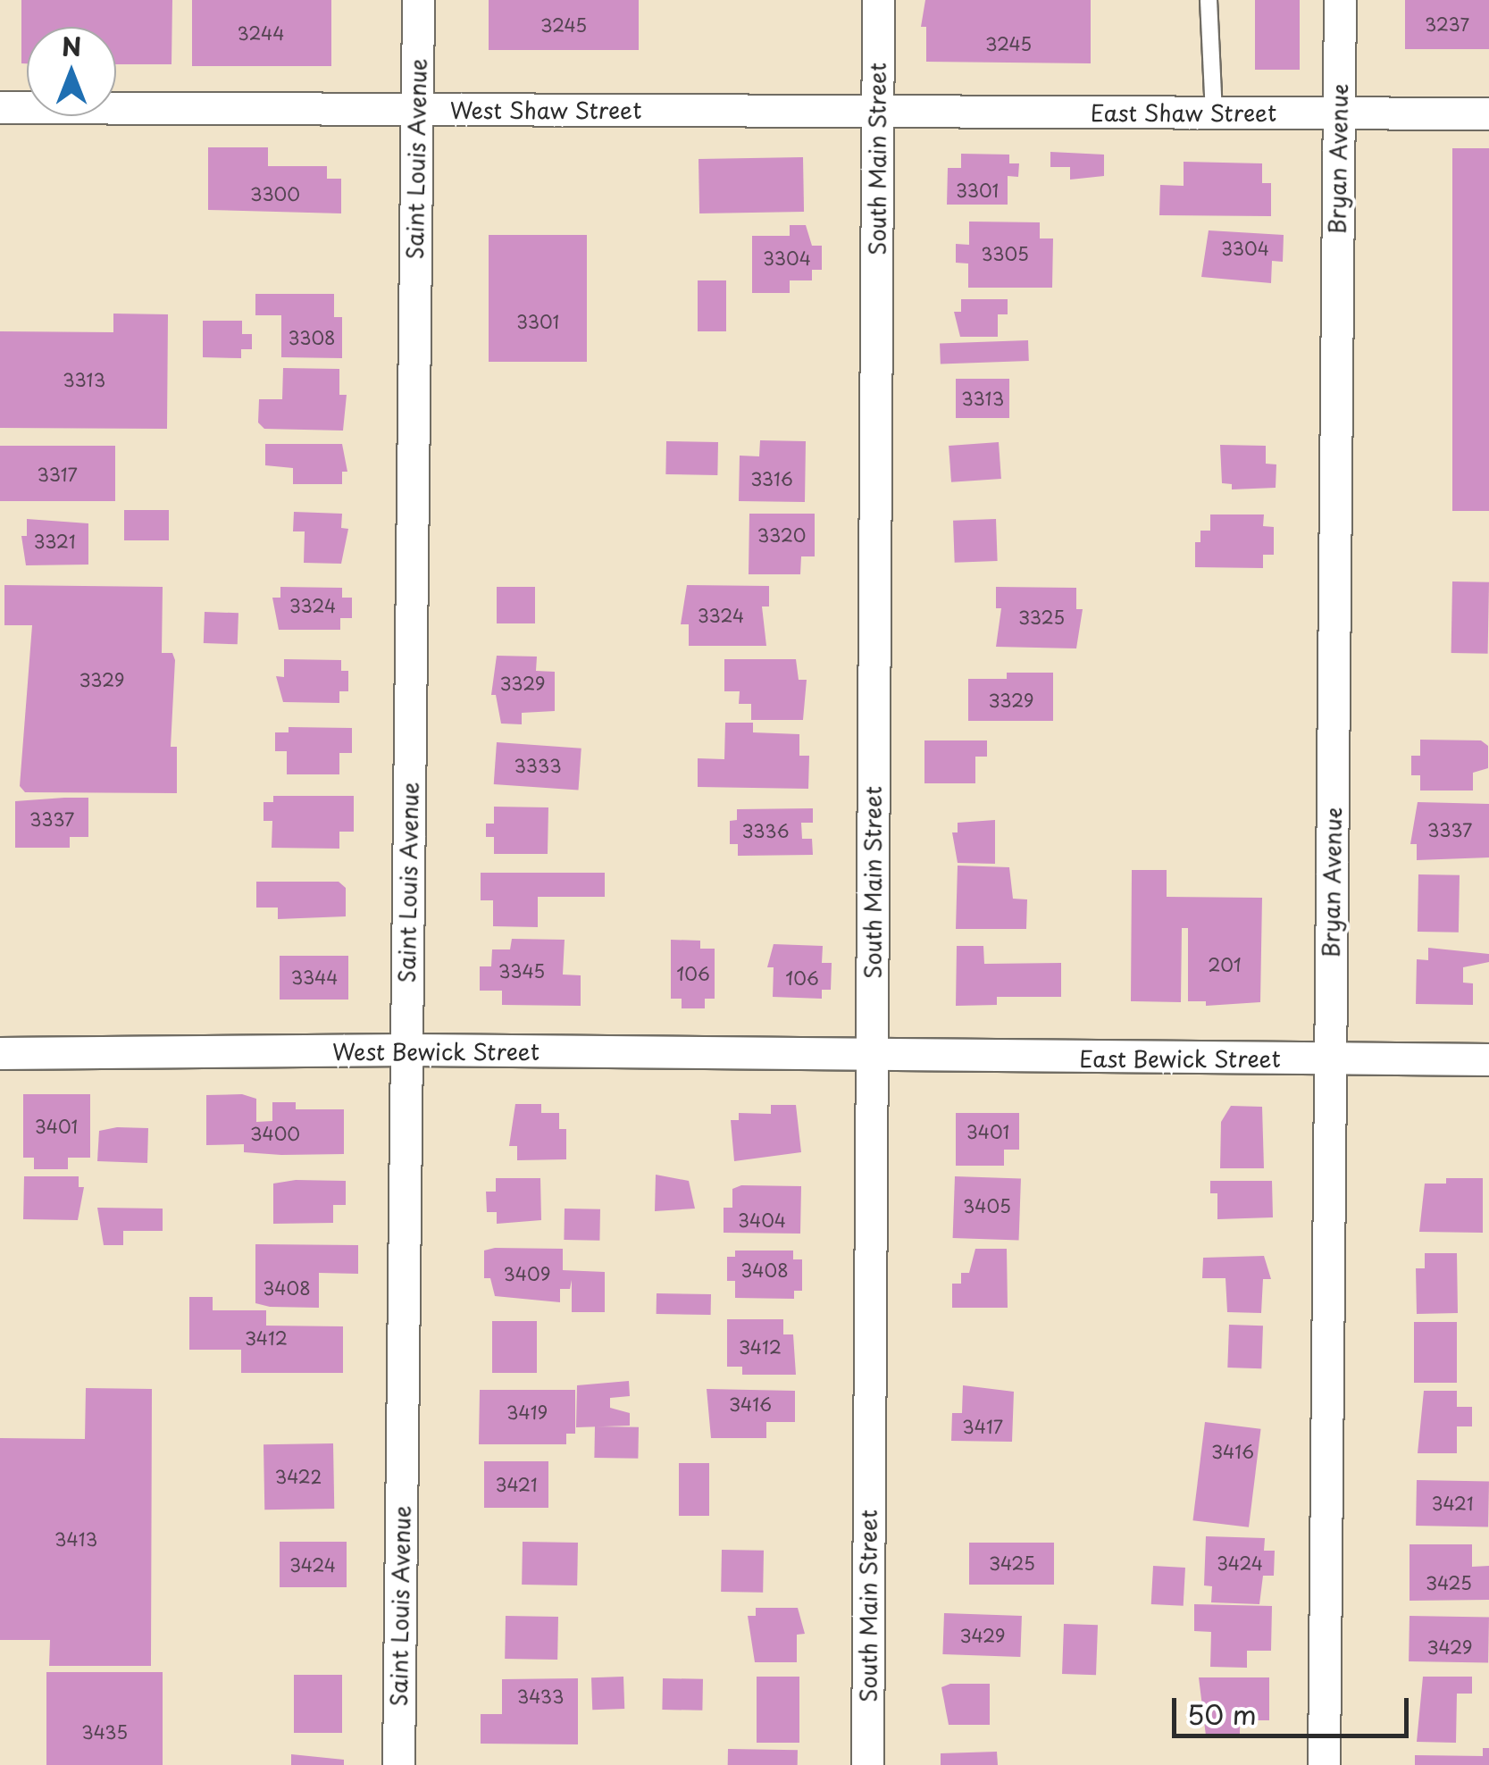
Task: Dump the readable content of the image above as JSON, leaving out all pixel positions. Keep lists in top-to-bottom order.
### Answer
{
  "streets": {
    "street": [
      "West Shaw Street",
      "East Shaw Street",
      "Saint Louis Avenue",
      "South Main Street",
      "Bryan Avenue",
      "West Bewick Street",
      "East Bewick Street"
    ]
  },
  "crossings": [
    ["West Shaw Street", "East Shaw Street"],
    ["West Shaw Street", "Saint Louis Avenue"],
    ["West Shaw Street", "South Main Street"],
    ["East Shaw Street", "South Main Street"],
    ["East Shaw Street", "Bryan Avenue"],
    ["Saint Louis Avenue", "West Bewick Street"],
    ["South Main Street", "West Bewick Street"],
    ["South Main Street", "East Bewick Street"],
    ["Bryan Avenue", "East Bewick Street"],
    ["West Bewick Street", "East Bewick Street"]
  ],
  "house_numbers": [
    "3237",
    "3245",
    "3244",
    "3245",
    "3301",
    "3300",
    "3304",
    "3305",
    "3304",
    "3301",
    "3308",
    "3313",
    "3313",
    "3317",
    "3316",
    "3320",
    "3321",
    "3324",
    "3324",
    "3325",
    "3329",
    "3329",
    "3329",
    "3333",
    "3337",
    "3337",
    "3336",
    "201",
    "3345",
    "106",
    "3344",
    "106",
    "3401",
    "3401",
    "3400",
    "3405",
    "3404",
    "3408",
    "3409",
    "3408",
    "3412",
    "3412",
    "3416",
    "3419",
    "3417",
    "3416",
    "3422",
    "3421",
    "3421",
    "3413",
    "3425",
    "3424",
    "3424",
    "3425",
    "3429",
    "3429",
    "3433",
    "3435"
  ],
  "scale_bar": "50 m",
  "north": "top"
}
